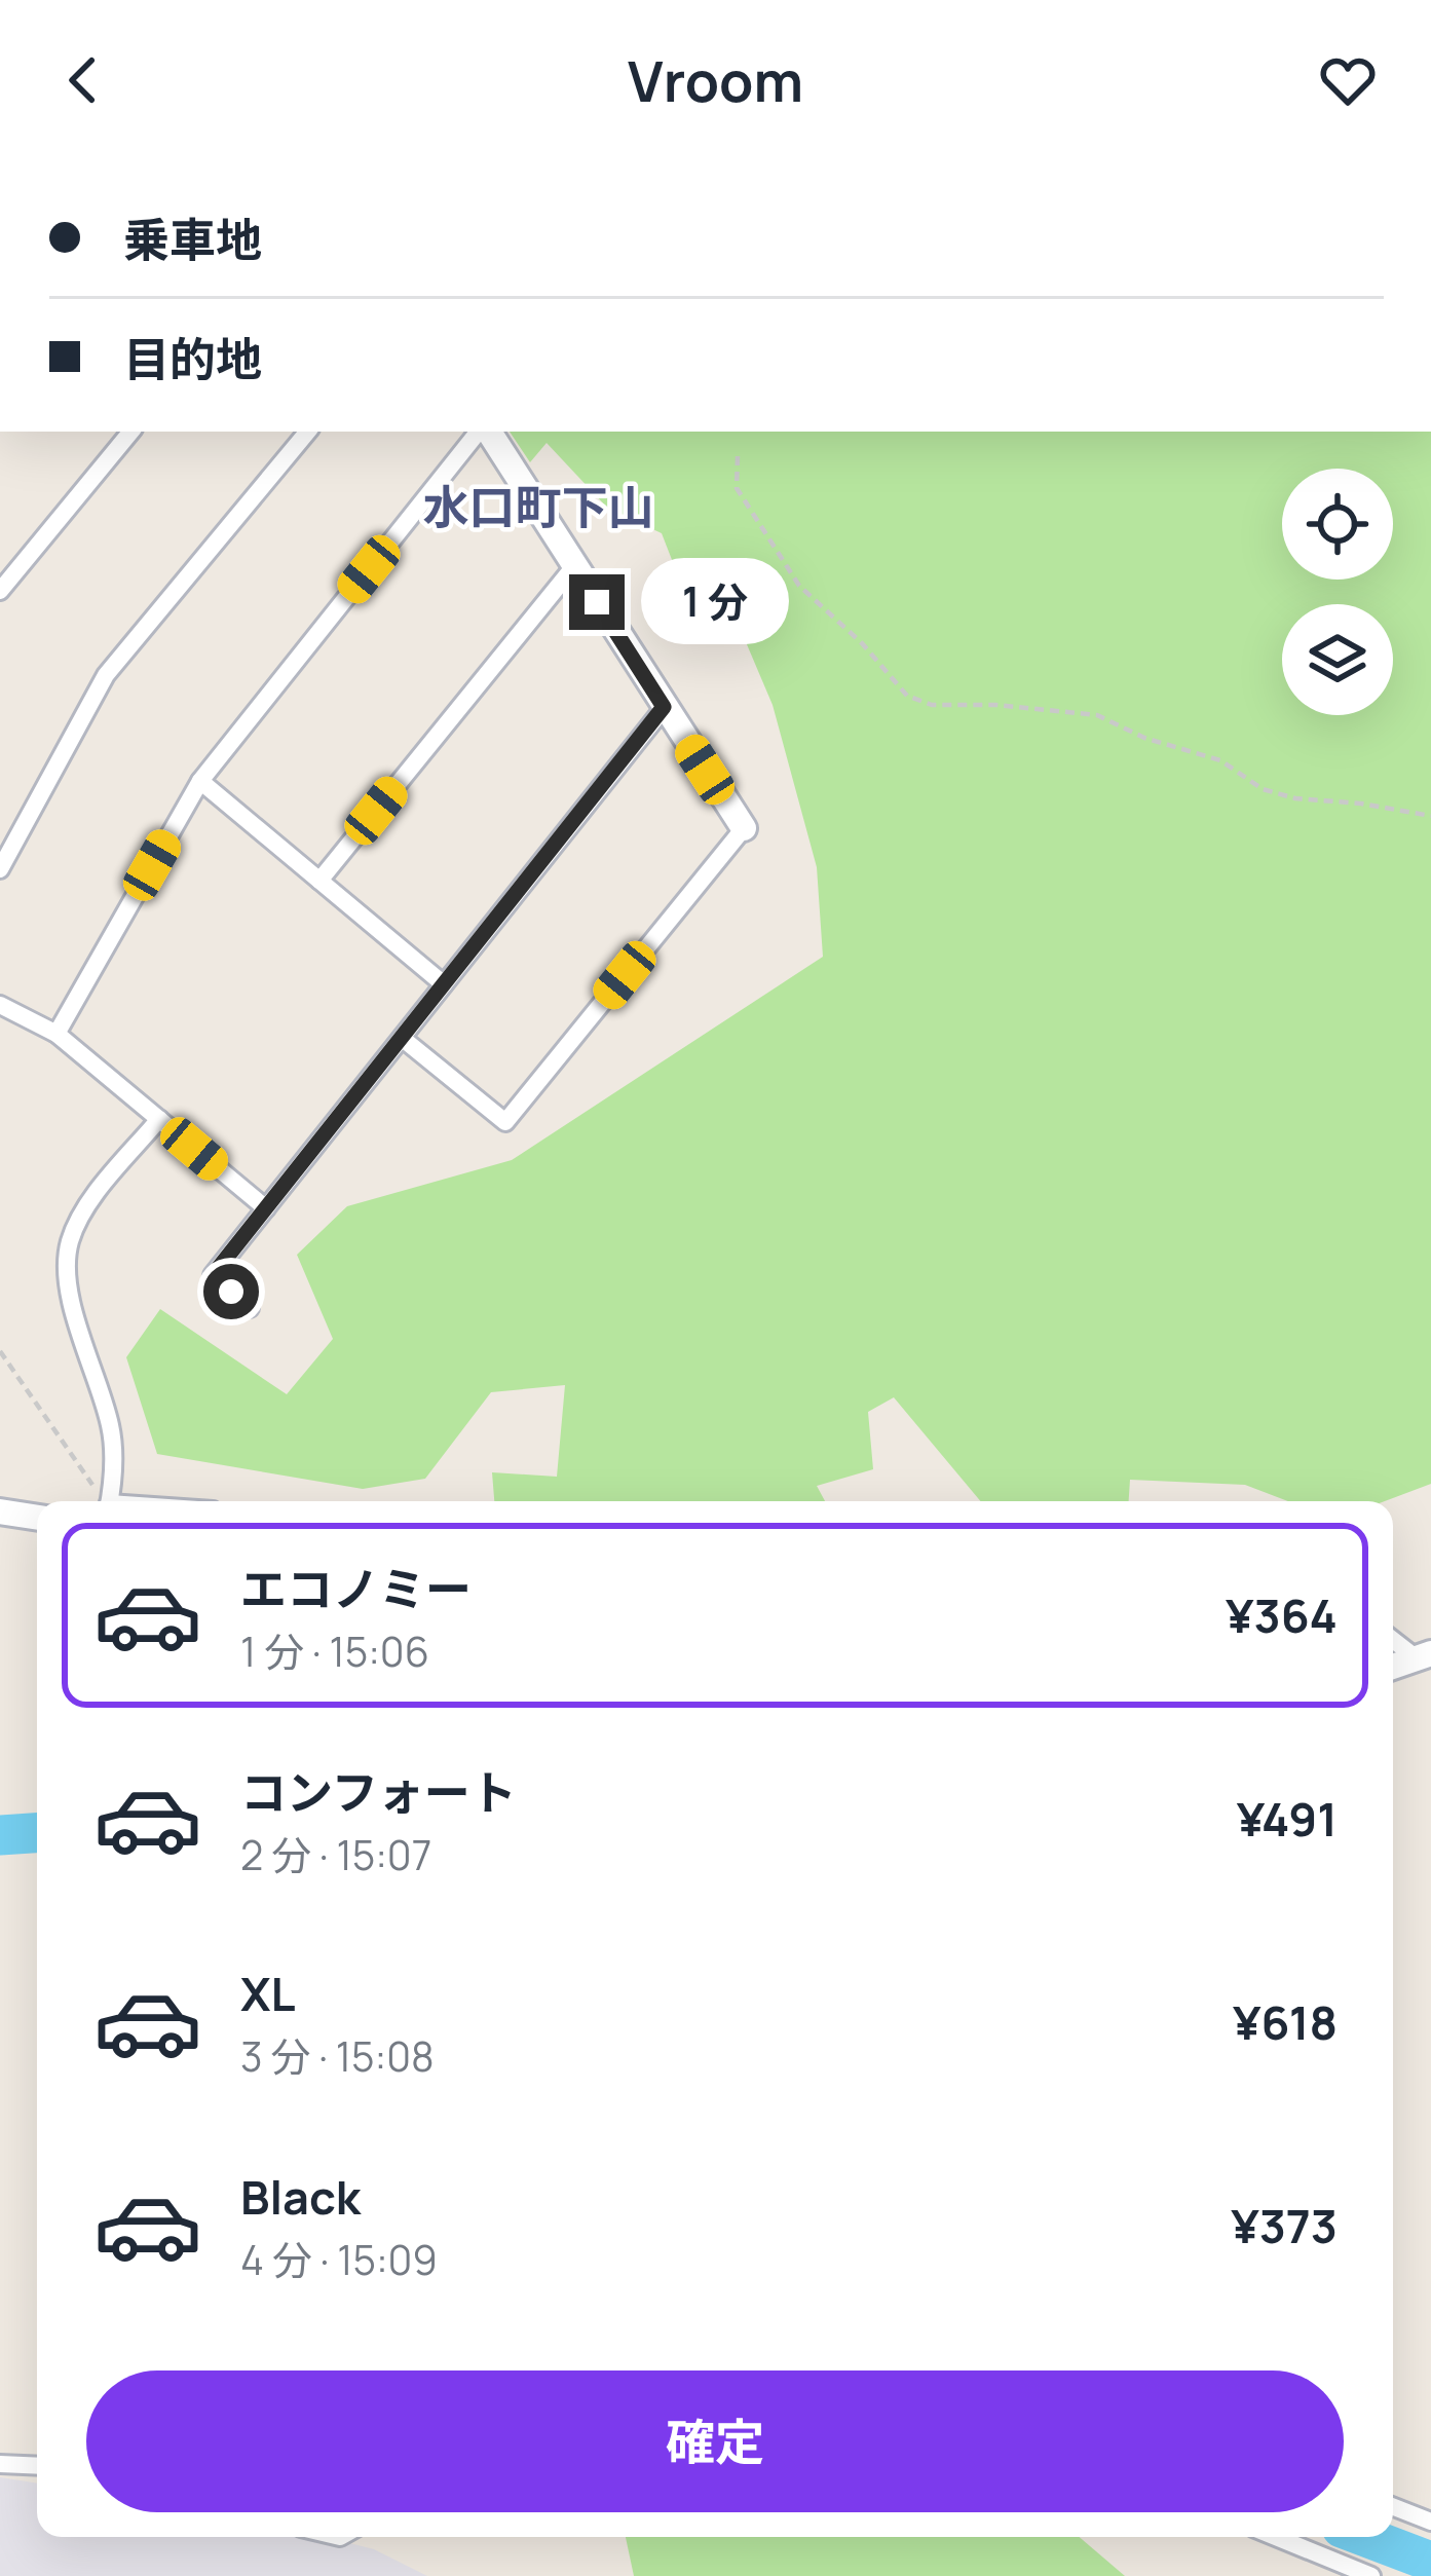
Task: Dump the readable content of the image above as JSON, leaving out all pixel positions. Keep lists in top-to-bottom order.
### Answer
{
  "districts": ["水口町下山"],
  "page": {
    "header": "Vroom",
    "banner": ["乗車地", "目的地"],
    "bubble": "1 分",
    "list": [
      {
        "name": "エコノミー",
        "note": "1 分 · 15:06",
        "value": "¥364"
      },
      {
        "name": "コンフォート",
        "note": "2 分 · 15:07",
        "value": "¥491"
      },
      {
        "name": "XL",
        "note": "3 分 · 15:08",
        "value": "¥618"
      },
      {
        "name": "Black",
        "note": "4 分 · 15:09",
        "value": "¥373"
      }
    ],
    "buttons": "確定"
  }
}
